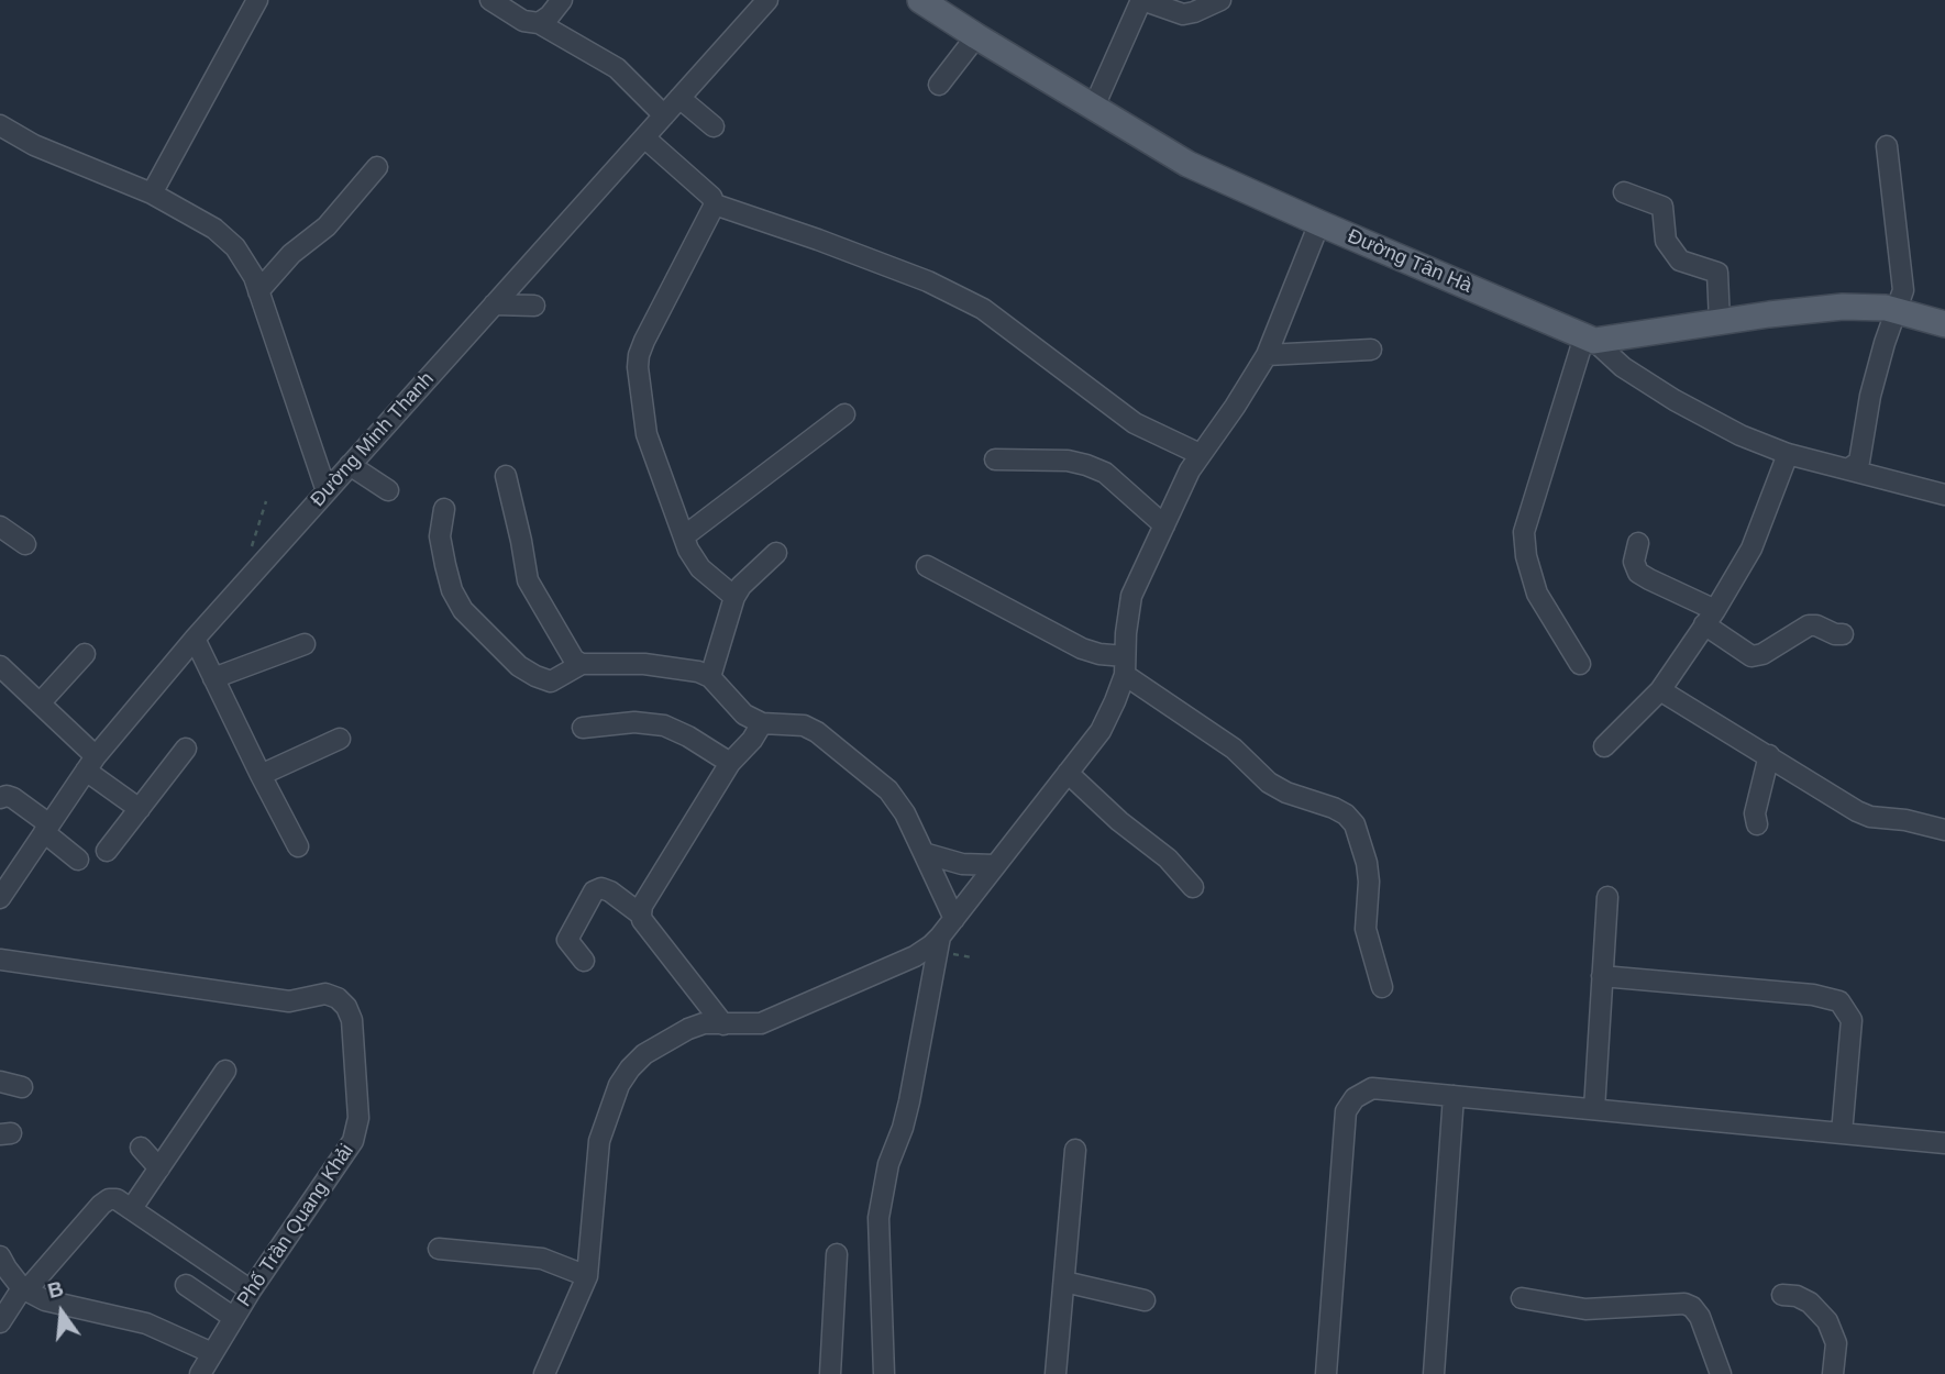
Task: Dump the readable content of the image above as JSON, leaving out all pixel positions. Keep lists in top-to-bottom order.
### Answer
{
  "streets": {
    "main road": ["Đường Tân Hà"],
    "street": ["Đường Minh Thanh", "Phố Trần Quang Khải"]
  },
  "north": "top"
}
